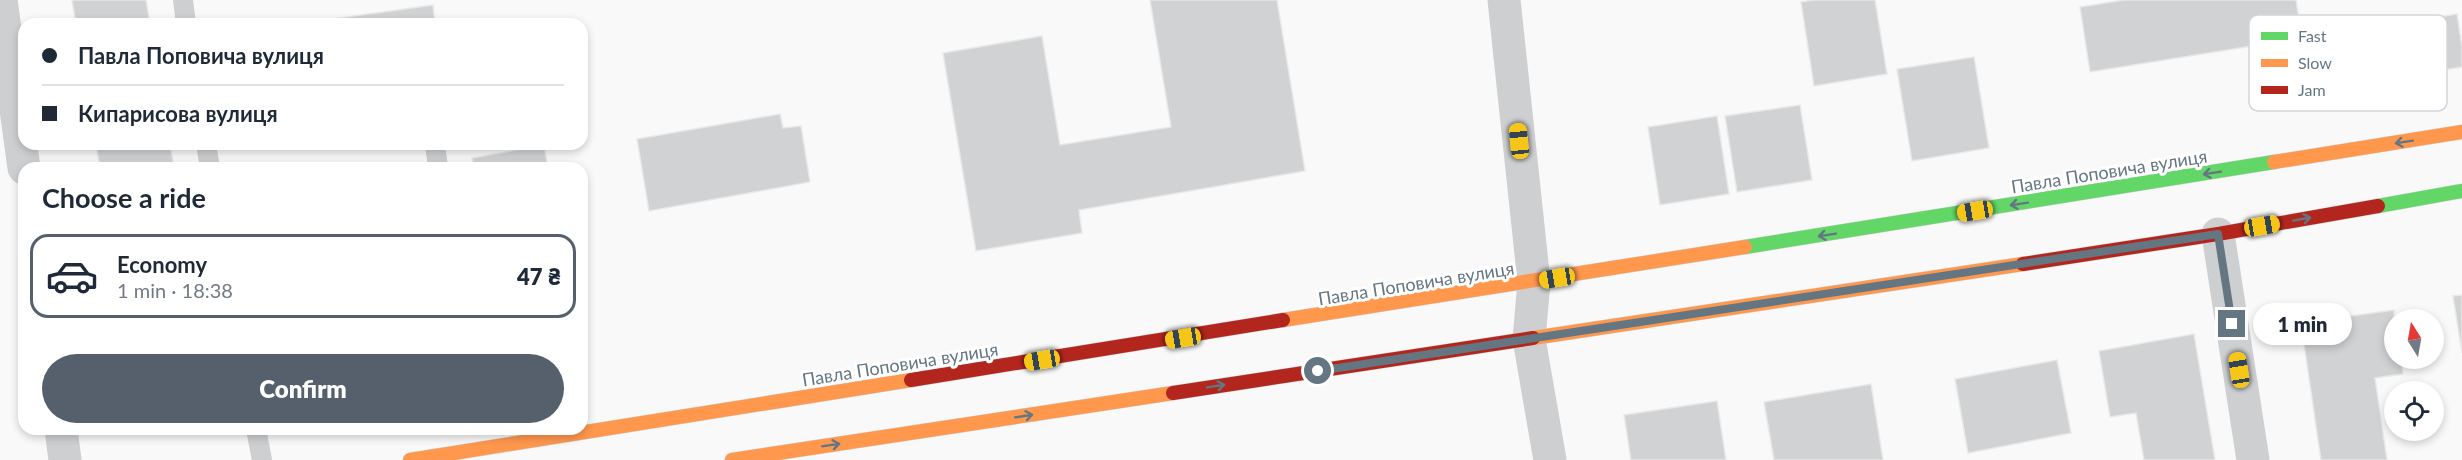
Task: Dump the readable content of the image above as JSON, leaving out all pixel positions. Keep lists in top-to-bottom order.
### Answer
{
  "streets": {
    "main road": ["Павла Поповича вулиця"]
  },
  "legend": ["Fast", "Slow", "Jam"],
  "north": "top",
  "page": {
    "banner": ["Павла Поповича вулиця", "Кипарисова вулиця"],
    "heading": "Choose a ride",
    "list": [
      {
        "name": "Economy",
        "note": "1 min · 18:38",
        "value": "47 ₴"
      }
    ],
    "bubble": "1 min",
    "buttons": "Confirm"
  }
}
